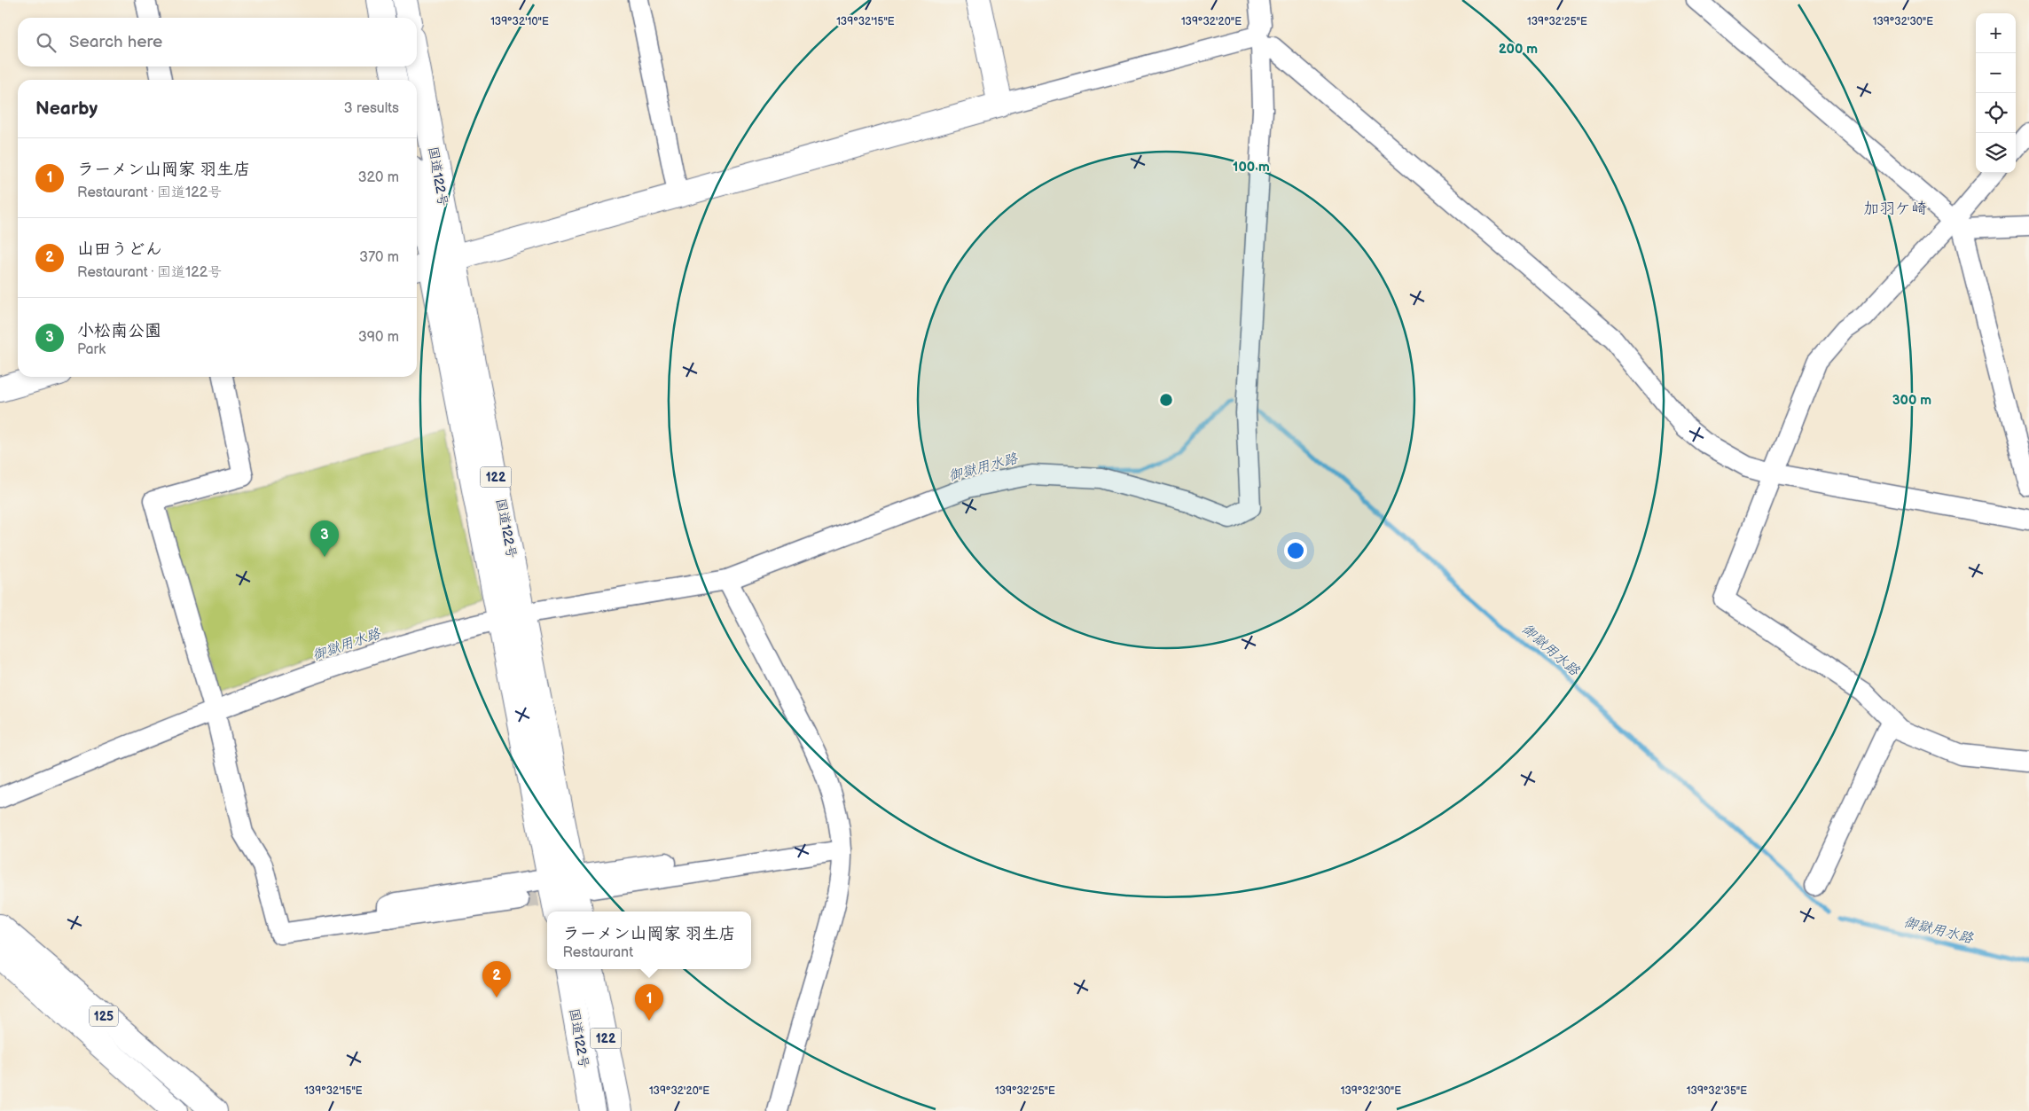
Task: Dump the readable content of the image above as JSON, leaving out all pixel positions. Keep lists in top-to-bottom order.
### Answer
{
  "streets": {
    "main road": ["国道122号", "122", "125"]
  },
  "districts": ["加羽ケ崎"],
  "water": ["御獄用水路"],
  "page": {
    "map_buttons": ["+", "−"],
    "search": "Search here",
    "heading": ["Nearby", "3 results"],
    "list": [
      {
        "mark": "1",
        "name": "ラーメン山岡家 羽生店",
        "note": "Restaurant · 国道122号",
        "value": "320 m"
      },
      {
        "mark": "2",
        "name": "山田うどん",
        "note": "Restaurant · 国道122号",
        "value": "370 m"
      },
      {
        "mark": "3",
        "name": "小松南公園",
        "note": "Park",
        "value": "390 m"
      }
    ],
    "pins": ["3", "2", "1"],
    "popup": ["ラーメン山岡家 羽生店", "Restaurant"]
  },
  "coordinates": [
    "139°32'10\"E",
    "139°32'15\"E",
    "139°32'20\"E",
    "139°32'25\"E",
    "139°32'30\"E",
    "139°32'35\"E"
  ],
  "rings": ["200 m", "100 m", "300 m"]
}
